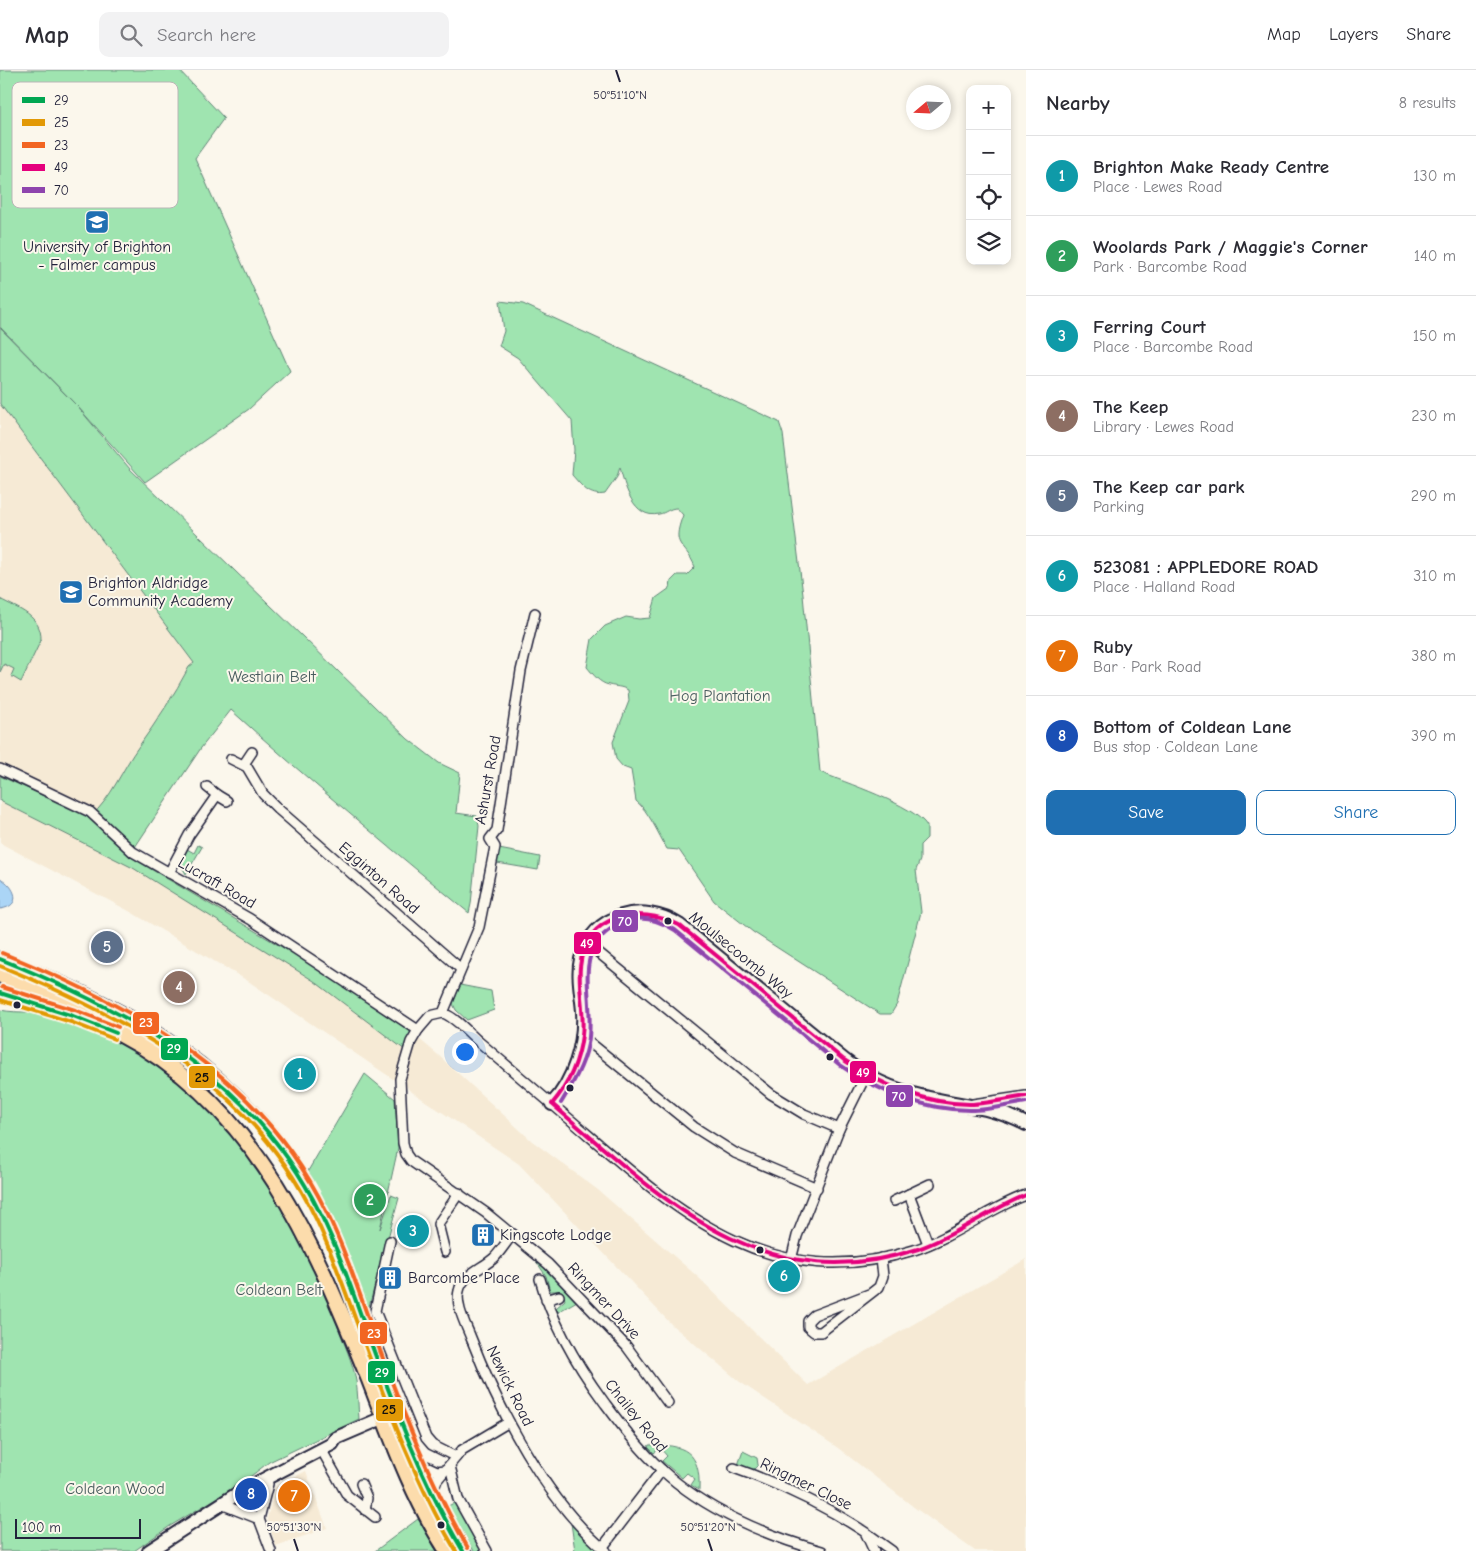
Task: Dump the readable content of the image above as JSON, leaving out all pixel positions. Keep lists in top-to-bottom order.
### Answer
{
  "streets": {
    "street": [
      "Ashurst Road",
      "Egginton Road",
      "Lucraft Road",
      "Moulsecoomb Way",
      "Ringmer Drive",
      "Newick Road",
      "Chailey Road",
      "Ringmer Close"
    ]
  },
  "crossings": [
    ["Ashurst Road", "Egginton Road"],
    ["Lucraft Road", "Ringmer Drive"],
    ["Ringmer Drive", "Newick Road"],
    ["Newick Road", "Chailey Road"]
  ],
  "parks": [
    "Westlain Belt",
    "Hog Plantation",
    "Coldean Belt",
    "Coldean Wood"
  ],
  "places": {
    "school or university": ["University of Brighton - Falmer campus", "Brighton Aldridge Community Academy"],
    "building": ["Kingscote Lodge", "Barcombe Place"]
  },
  "lines": [
    "transit line 49",
    "transit line 70",
    "transit line 23",
    "transit line 29",
    "transit line 25"
  ],
  "legend": [
    "29",
    "25",
    "23",
    "49",
    "70"
  ],
  "scale_bar": "100 m",
  "north": "left",
  "page": {
    "header": "Map",
    "search": "Search here",
    "nav": ["Map", "Layers", "Share"],
    "heading": ["Nearby", "8 results"],
    "map_buttons": ["+", "−"],
    "list": [
      {
        "mark": "1",
        "name": "Brighton Make Ready Centre",
        "note": "Place · Lewes Road",
        "value": "130 m"
      },
      {
        "mark": "2",
        "name": "Woolards Park / Maggie's Corner",
        "note": "Park · Barcombe Road",
        "value": "140 m"
      },
      {
        "mark": "3",
        "name": "Ferring Court",
        "note": "Place · Barcombe Road",
        "value": "150 m"
      },
      {
        "mark": "4",
        "name": "The Keep",
        "note": "Library · Lewes Road",
        "value": "230 m"
      },
      {
        "mark": "5",
        "name": "The Keep car park",
        "note": "Parking",
        "value": "290 m"
      },
      {
        "mark": "6",
        "name": "523081 : APPLEDORE ROAD",
        "note": "Place · Halland Road",
        "value": "310 m"
      },
      {
        "mark": "7",
        "name": "Ruby",
        "note": "Bar · Park Road",
        "value": "380 m"
      },
      {
        "mark": "8",
        "name": "Bottom of Coldean Lane",
        "note": "Bus stop · Coldean Lane",
        "value": "390 m"
      }
    ],
    "buttons": ["Save", "Share"],
    "pins": [
      "5",
      "4",
      "1",
      "2",
      "3",
      "6",
      "8",
      "7"
    ],
    "scale": "100 m"
  },
  "coordinates": ["50°51'10\"N", "50°51'30\"N", "50°51'20\"N"]
}
